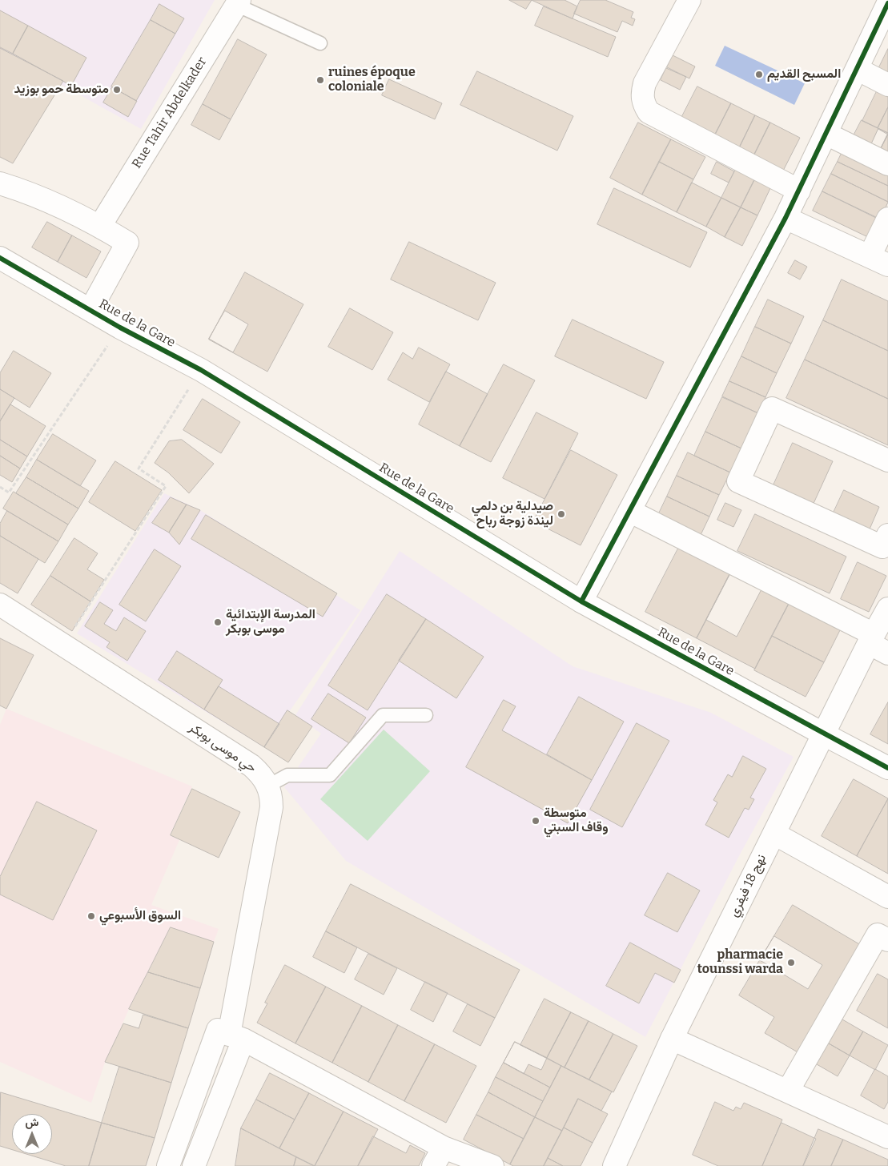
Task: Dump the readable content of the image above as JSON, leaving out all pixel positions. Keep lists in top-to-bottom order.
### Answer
{
  "streets": {
    "street": [
      "Rue Tahir Abdelkader",
      "Rue de la Gare",
      "حي موسى بوبكر",
      "نهج 18 فيفري"
    ]
  },
  "crossings": [
    ["Rue de la Gare", "نهج 18 فيفري"]
  ],
  "places": [
    "المسبح القديم",
    "ruines époque coloniale",
    "متوسطة حمو بوزيد",
    "صيدلية بن دلمي ليندة زوجة رباح",
    "المدرسة الإبتدائية موسى بوبكر",
    "متوسطة وقاف السبتي",
    "السوق الأسبوعي",
    "pharmacie tounssi warda"
  ],
  "north": "top"
}
